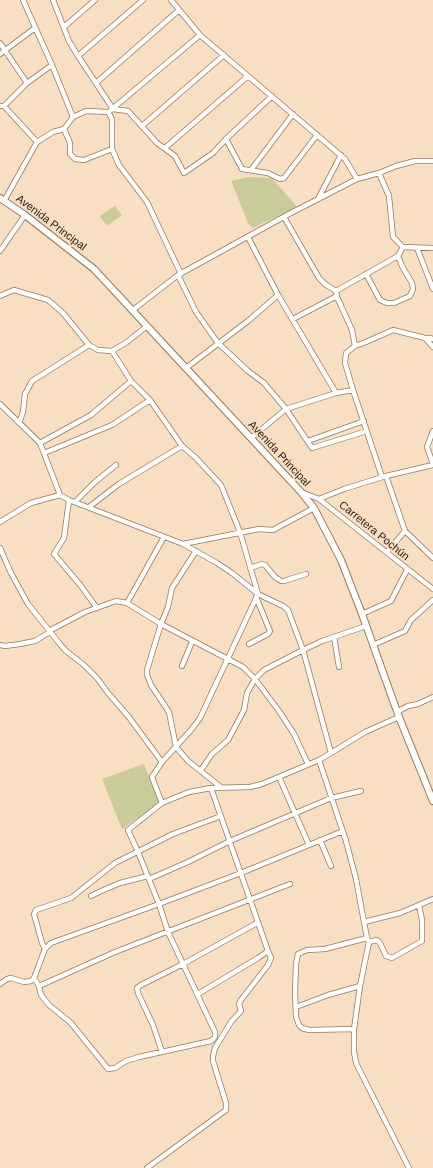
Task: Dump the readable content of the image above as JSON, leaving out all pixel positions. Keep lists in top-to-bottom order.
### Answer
{
  "streets": {
    "main road": ["Avenida Principal"],
    "street": ["Carretera Pochún"]
  },
  "crossings": [
    ["Avenida Principal", "Carretera Pochún"]
  ]
}
